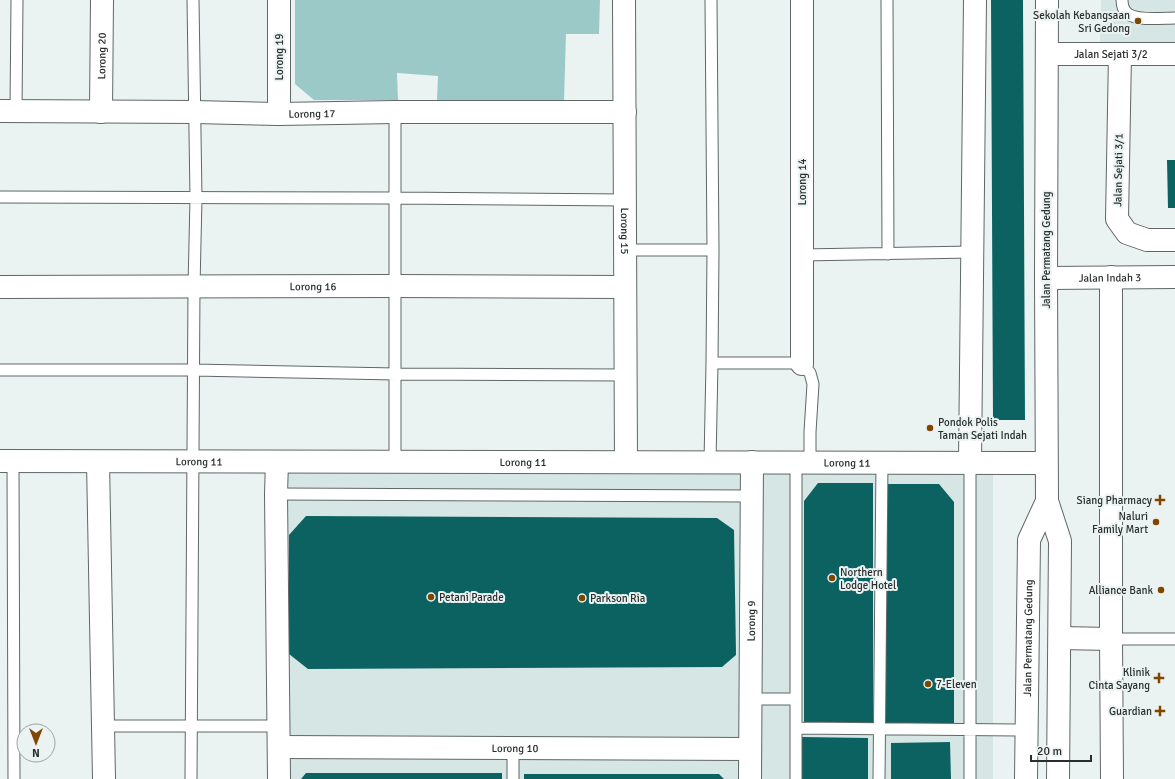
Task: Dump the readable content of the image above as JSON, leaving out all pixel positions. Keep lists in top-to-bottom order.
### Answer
{
  "streets": {
    "street": [
      "Jalan Sejati 3/2",
      "Lorong 20",
      "Lorong 19",
      "Lorong 17",
      "Jalan Sejati 3/1",
      "Lorong 14",
      "Lorong 15",
      "Jalan Permatang Gedung",
      "Jalan Indah 3",
      "Lorong 16",
      "Lorong 11",
      "Lorong 9",
      "Lorong 10"
    ]
  },
  "crossings": [
    ["Jalan Sejati 3/2", "Jalan Sejati 3/1"],
    ["Jalan Sejati 3/2", "Jalan Permatang Gedung"],
    ["Lorong 20", "Lorong 17"],
    ["Lorong 19", "Lorong 17"],
    ["Lorong 17", "Lorong 15"],
    ["Lorong 15", "Lorong 16"],
    ["Lorong 15", "Lorong 11"],
    ["Jalan Permatang Gedung", "Jalan Indah 3"],
    ["Jalan Permatang Gedung", "Lorong 11"],
    ["Lorong 11", "Lorong 9"],
    ["Lorong 9", "Lorong 10"]
  ],
  "places": {
    "other": [
      "Sekolah Kebangsaan Sri Gedong",
      "Pondok Polis Taman Sejati Indah",
      "Naluri Family Mart",
      "Northern Lodge Hotel",
      "Alliance Bank",
      "Petani Parade",
      "Parkson Ria",
      "7-Eleven"
    ],
    "health": ["Siang Pharmacy", "Klinik Cinta Sayang", "Guardian"]
  },
  "scale_bar": "20 m",
  "north": "bottom"
}
